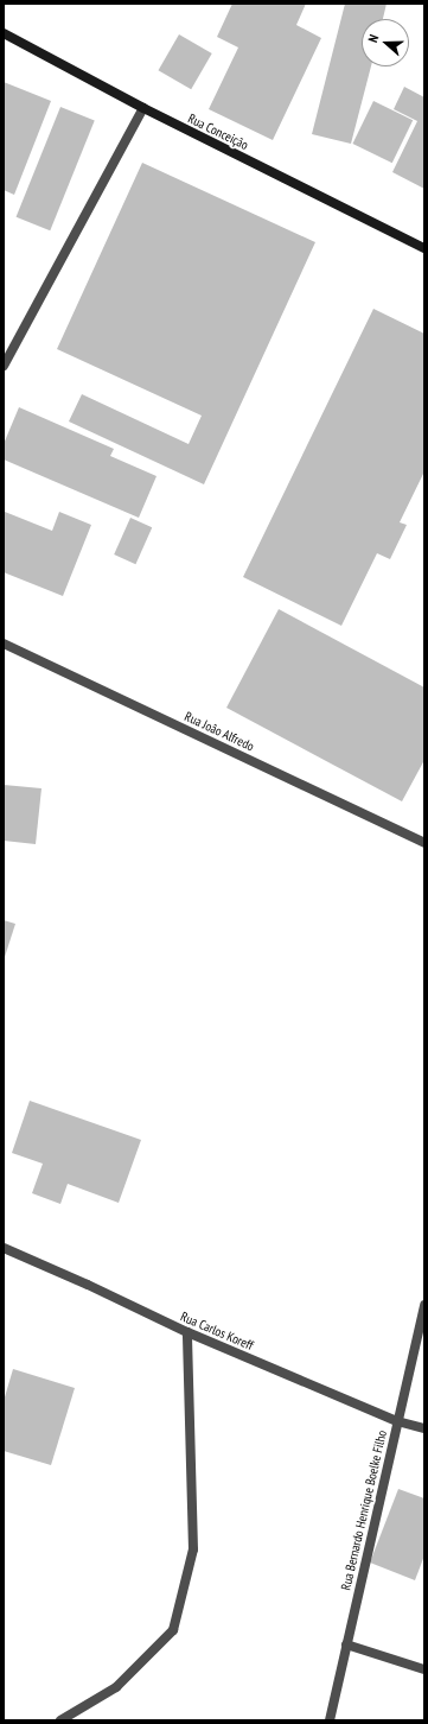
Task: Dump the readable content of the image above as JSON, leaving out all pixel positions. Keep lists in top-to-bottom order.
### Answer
{
  "streets": {
    "main road": ["Rua Conceição"],
    "street": ["Rua João Alfredo", "Rua Carlos Koreff", "Rua Bernardo Henrique Boelke Filho"]
  },
  "crossings": [
    ["Rua Carlos Koreff", "Rua Bernardo Henrique Boelke Filho"]
  ],
  "north": "left"
}
